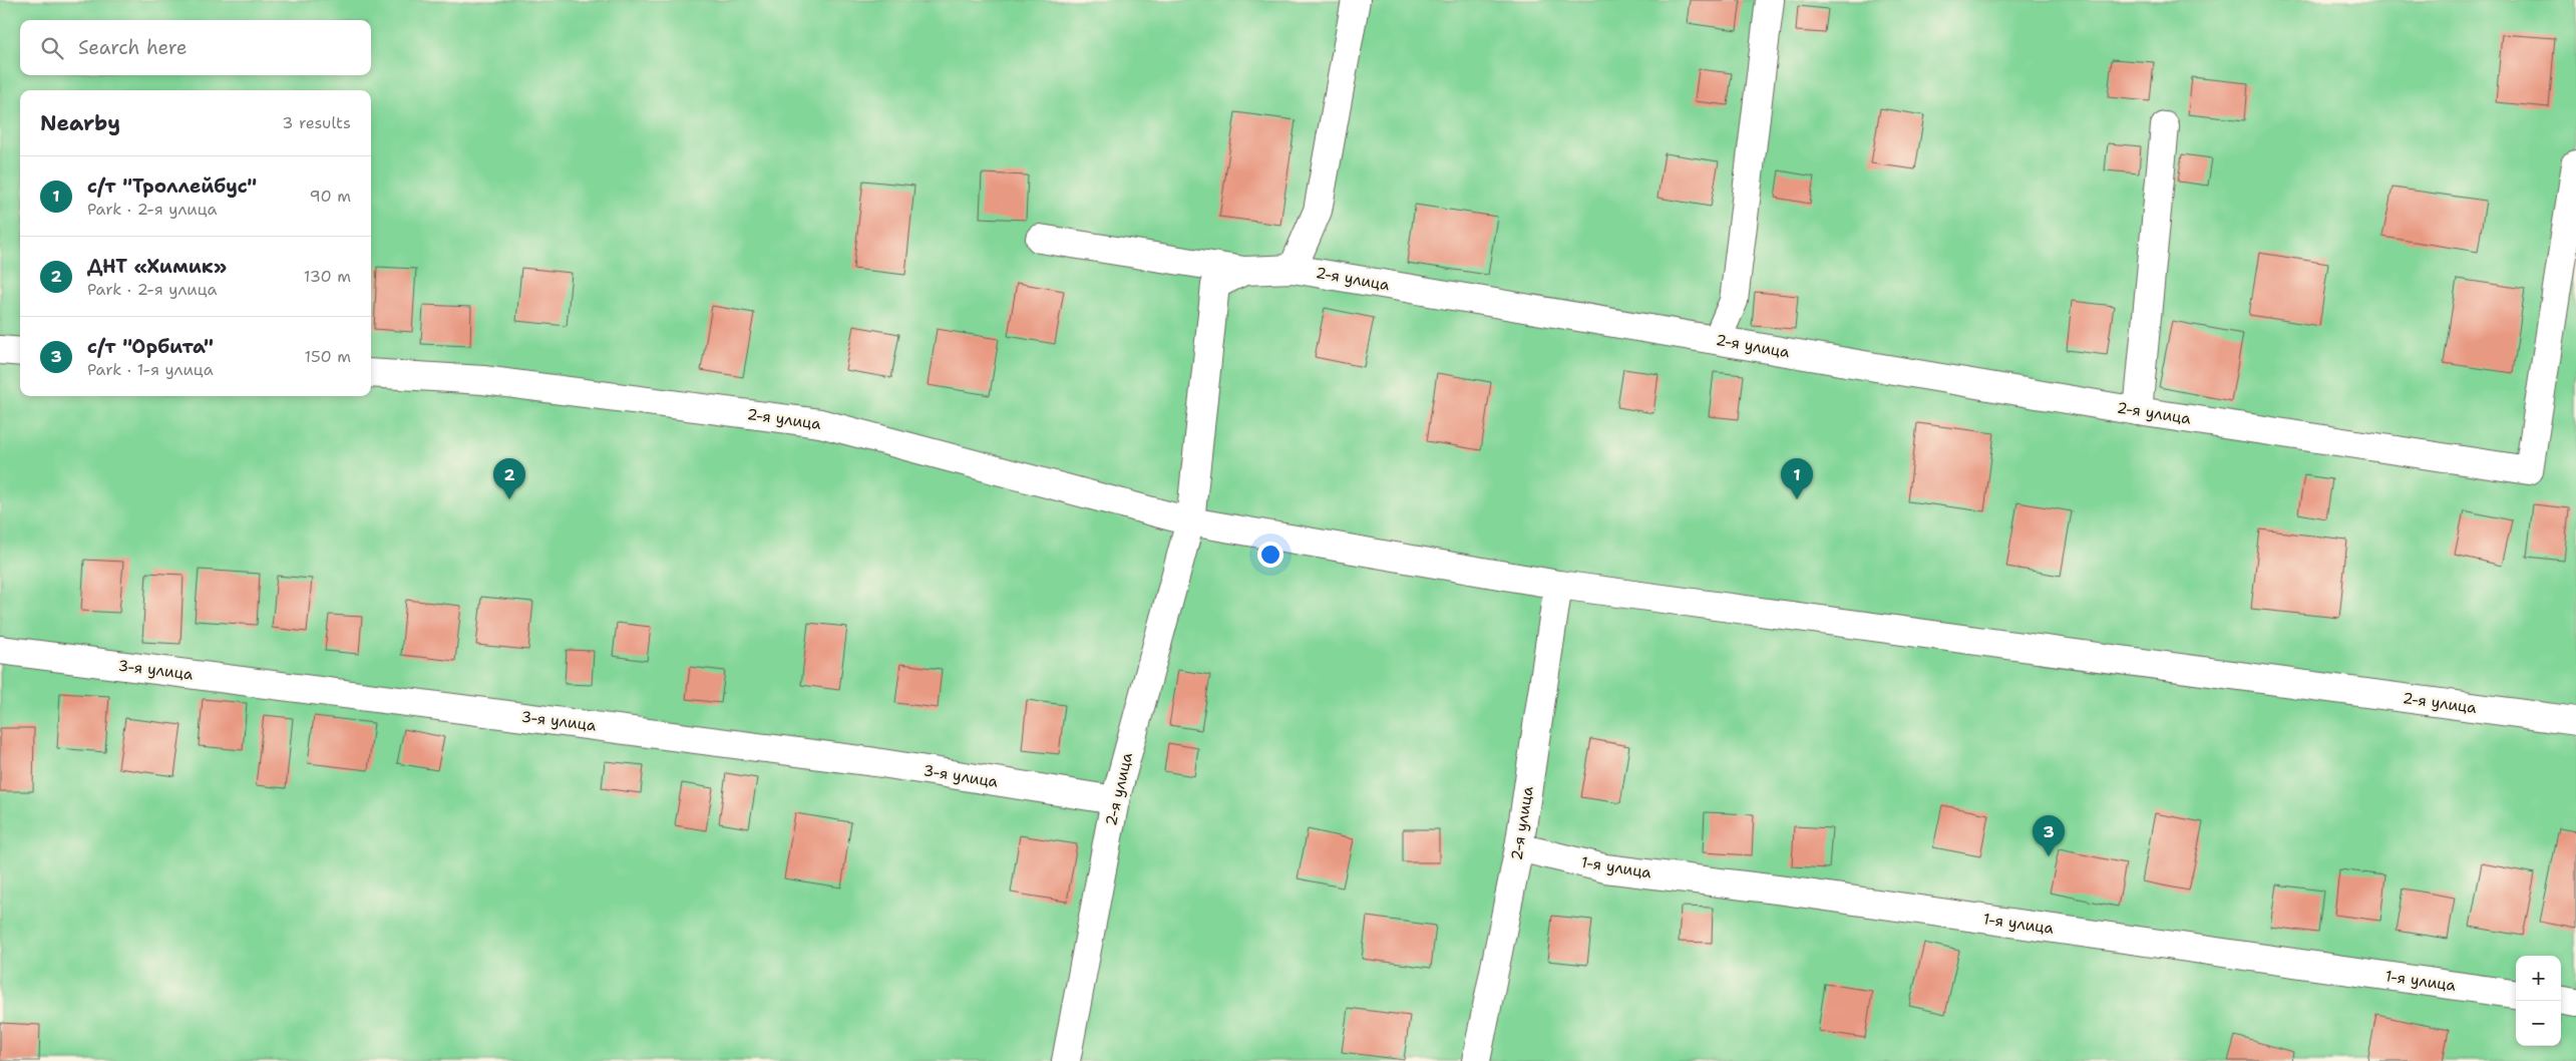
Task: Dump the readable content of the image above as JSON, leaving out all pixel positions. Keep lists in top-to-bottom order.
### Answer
{
  "streets": {
    "street": ["2-я улица", "3-я улица", "1-я улица"]
  },
  "crossings": [
    ["2-я улица", "3-я улица"],
    ["2-я улица", "1-я улица"]
  ],
  "page": {
    "search": "Search here",
    "heading": ["Nearby", "3 results"],
    "list": [
      {
        "mark": "1",
        "name": "с/т \"Троллейбус\"",
        "note": "Park · 2-я улица",
        "value": "90 m"
      },
      {
        "mark": "2",
        "name": "ДНТ «Химик»",
        "note": "Park · 2-я улица",
        "value": "130 m"
      },
      {
        "mark": "3",
        "name": "с/т \"Орбита\"",
        "note": "Park · 1-я улица",
        "value": "150 m"
      }
    ],
    "pins": ["1", "2", "3"],
    "map_buttons": ["+", "−"]
  }
}
